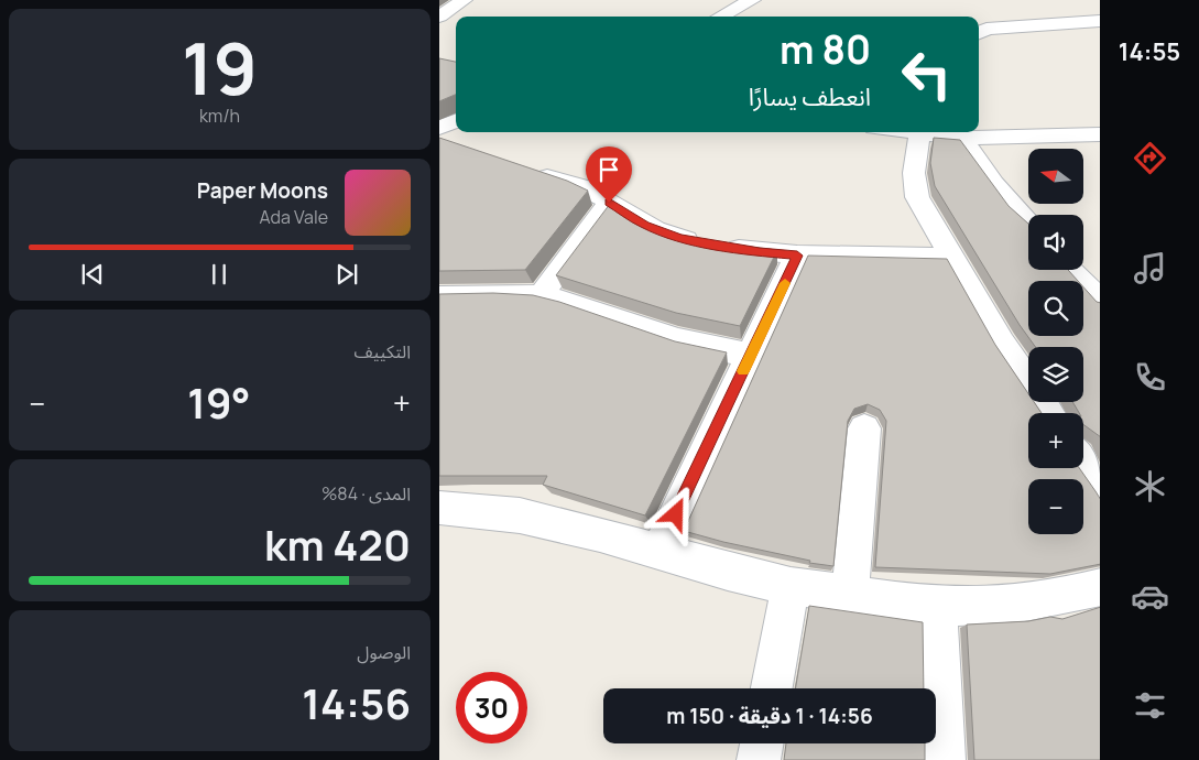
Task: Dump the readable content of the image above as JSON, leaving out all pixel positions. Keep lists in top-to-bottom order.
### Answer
{
  "north": "left",
  "page": {
    "tabs": "14:55",
    "tile": [
      ["19", "km/h"],
      "التكييف",
      ["المدى · 84%", "420 km"],
      ["الوصول", "14:56"]
    ],
    "turn": ["80 m", "انعطف يسارًا"],
    "map_buttons": ["+", "−"],
    "song": ["Paper Moons", "Ada Vale"],
    "heat": ["−", "19°", "+"],
    "limit": "30",
    "trip": "14:56 · 1 دقيقة · 150 m"
  }
}
